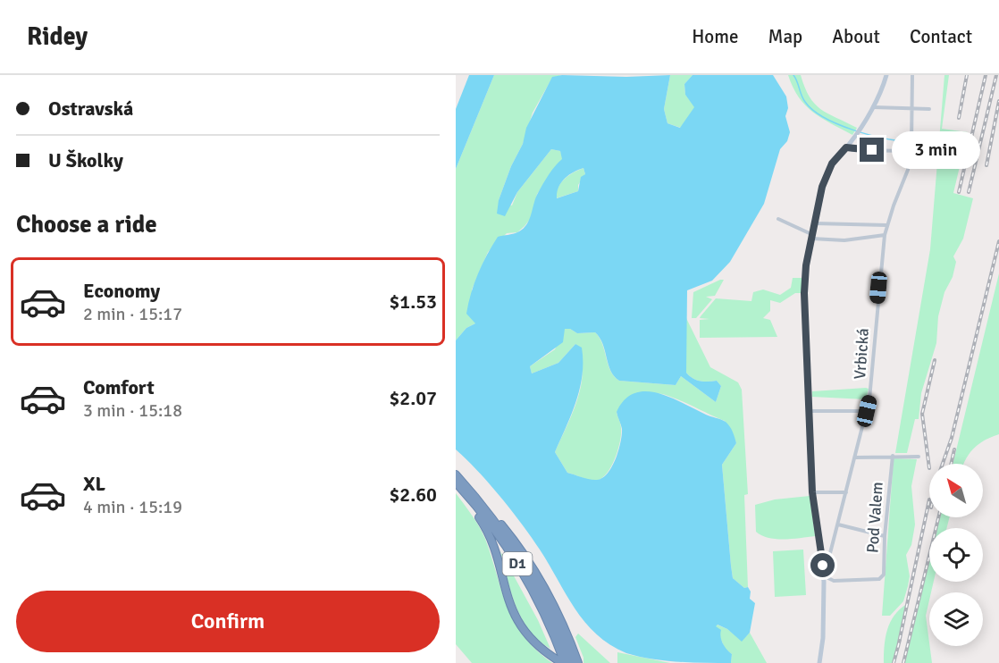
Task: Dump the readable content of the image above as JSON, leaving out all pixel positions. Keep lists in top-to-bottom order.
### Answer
{
  "streets": {
    "highway": ["D1"],
    "street": ["Vrbická", "Pod Valem"]
  },
  "crossings": [
    ["Vrbická", "Pod Valem"]
  ],
  "north": "top left",
  "page": {
    "header": "Ridey",
    "nav": [
      "Home",
      "Map",
      "About",
      "Contact"
    ],
    "banner": ["Ostravská", "U Školky"],
    "bubble": "3 min",
    "heading": "Choose a ride",
    "list": [
      {
        "name": "Economy",
        "note": "2 min · 15:17",
        "value": "$1.53"
      },
      {
        "name": "Comfort",
        "note": "3 min · 15:18",
        "value": "$2.07"
      },
      {
        "name": "XL",
        "note": "4 min · 15:19",
        "value": "$2.60"
      }
    ],
    "buttons": "Confirm"
  }
}
